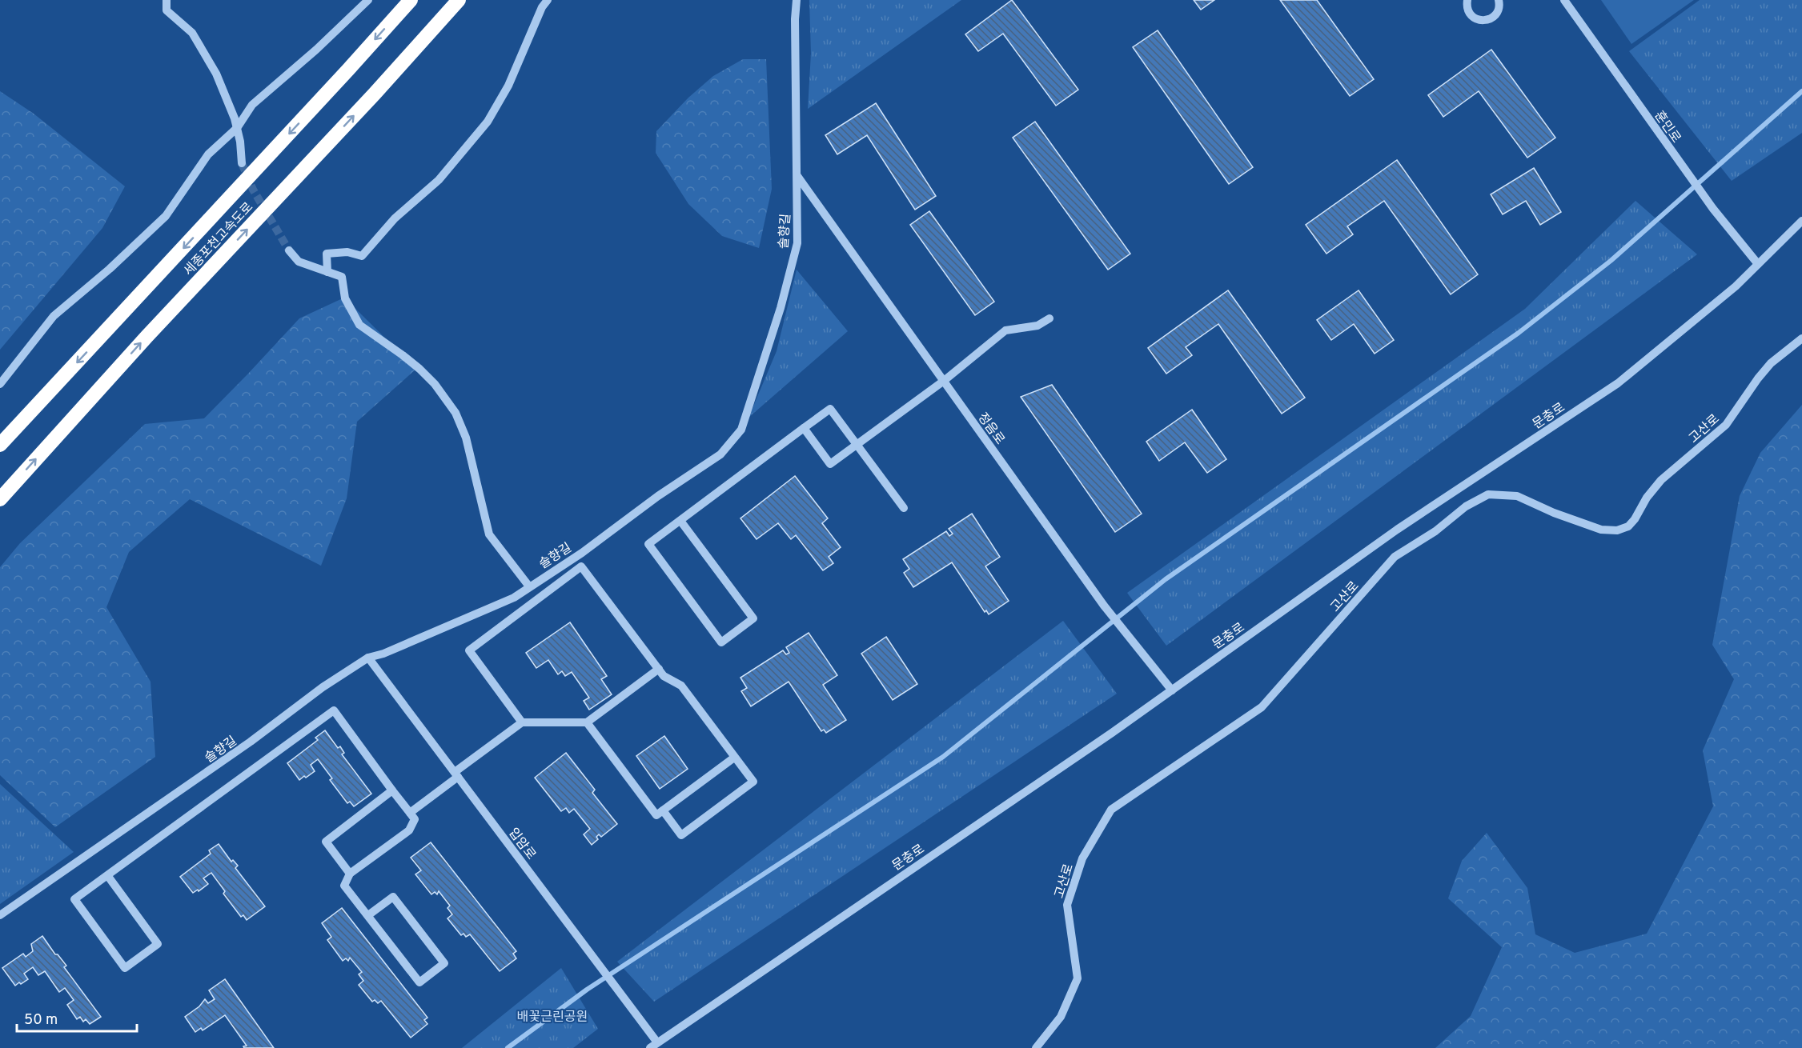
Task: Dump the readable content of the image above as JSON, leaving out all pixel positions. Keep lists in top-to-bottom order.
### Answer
{
  "streets": {
    "highway": ["세종포천고속도로"],
    "street": [
      "훈민로",
      "솔향길",
      "문충로",
      "정음로",
      "고산로",
      "입암로"
    ]
  },
  "crossings": [
    ["훈민로", "문충로"],
    ["솔향길", "정음로"],
    ["솔향길", "입암로"],
    ["문충로", "정음로"],
    ["문충로", "입암로"]
  ],
  "parks": ["배꽃근린공원"],
  "scale_bar": "50 m"
}
